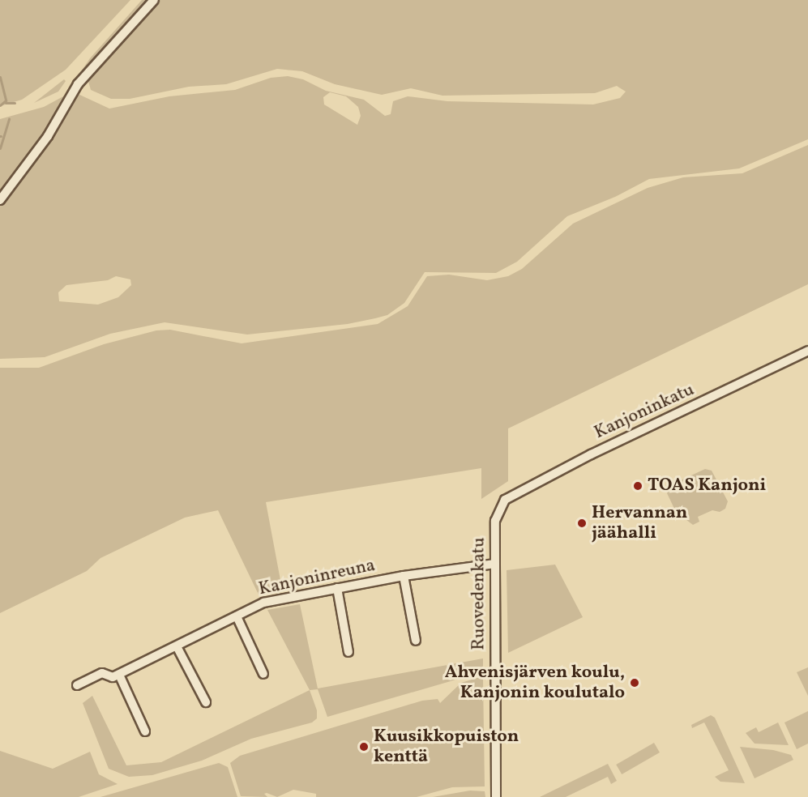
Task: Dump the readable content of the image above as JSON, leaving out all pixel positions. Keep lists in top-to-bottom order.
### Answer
{
  "streets": {
    "street": ["Kanjoninkatu", "Kanjoninreuna", "Ruovedenkatu"]
  },
  "crossings": [
    ["Kanjoninkatu", "Ruovedenkatu"],
    ["Kanjoninreuna", "Ruovedenkatu"]
  ],
  "places": [
    "TOAS Kanjoni",
    "Hervannan jäähalli",
    "Ahvenisjärven koulu, Kanjonin koulutalo",
    "Kuusikkopuiston kenttä"
  ]
}
